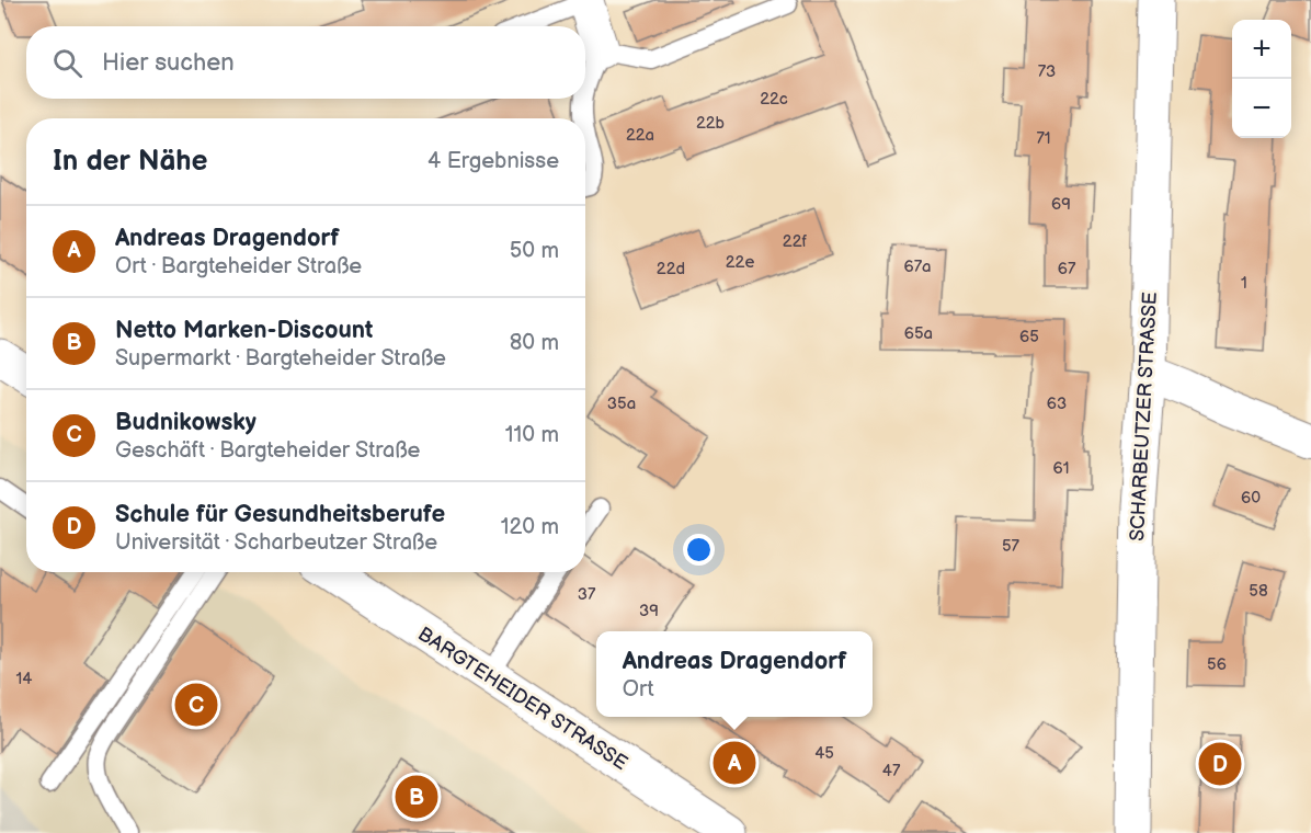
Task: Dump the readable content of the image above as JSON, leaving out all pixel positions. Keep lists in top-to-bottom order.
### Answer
{
  "streets": {
    "main road": ["SCHARBEUTZER STRASSE", "BARGTEHEIDER STRASSE"]
  },
  "house_numbers": [
    "73",
    "22c",
    "22b",
    "22a",
    "71",
    "69",
    "22f",
    "22e",
    "67a",
    "22d",
    "67",
    "1",
    "65a",
    "65",
    "35a",
    "63",
    "61",
    "60",
    "57",
    "58",
    "37",
    "39",
    "56",
    "14",
    "45",
    "47"
  ],
  "page": {
    "map_buttons": ["+", "−"],
    "search": "Hier suchen",
    "heading": ["In der Nähe", "4 Ergebnisse"],
    "list": [
      {
        "mark": "A",
        "name": "Andreas Dragendorf",
        "note": "Ort · Bargteheider Straße",
        "value": "50 m"
      },
      {
        "mark": "B",
        "name": "Netto Marken-Discount",
        "note": "Supermarkt · Bargteheider Straße",
        "value": "80 m"
      },
      {
        "mark": "C",
        "name": "Budnikowsky",
        "note": "Geschäft · Bargteheider Straße",
        "value": "110 m"
      },
      {
        "mark": "D",
        "name": "Schule für Gesundheitsberufe",
        "note": "Universität · Scharbeutzer Straße",
        "value": "120 m"
      }
    ],
    "popup": ["Andreas Dragendorf", "Ort"],
    "pins": [
      "C",
      "A",
      "D",
      "B"
    ]
  }
}
